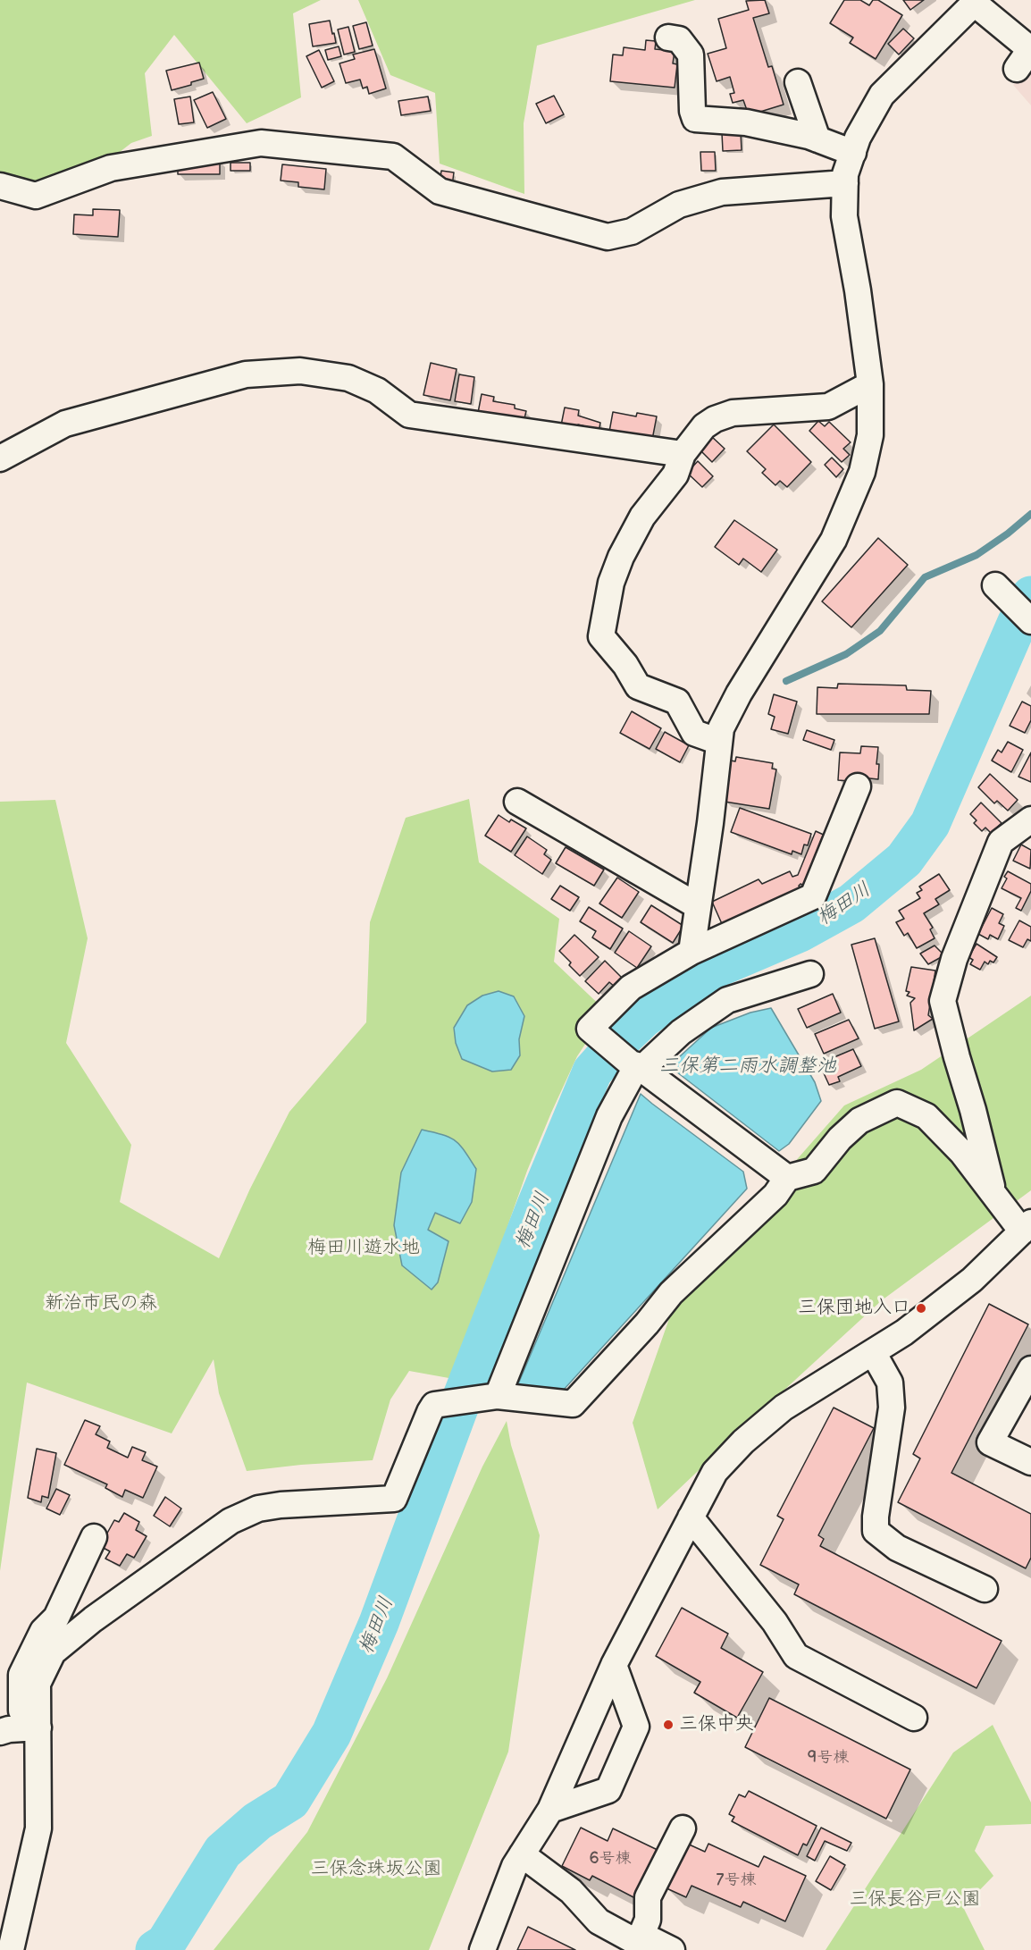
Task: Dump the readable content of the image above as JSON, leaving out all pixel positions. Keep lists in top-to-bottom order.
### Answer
{
  "water": ["梅田川", "三保第二雨水調整池"],
  "parks": [
    "梅田川遊水地",
    "新治市民の森",
    "三保念珠坂公園",
    "三保長谷戸公園"
  ],
  "places": ["三保団地入口", "三保中央"],
  "house_numbers": ["9号棟", "6号棟", "7号棟"]
}
